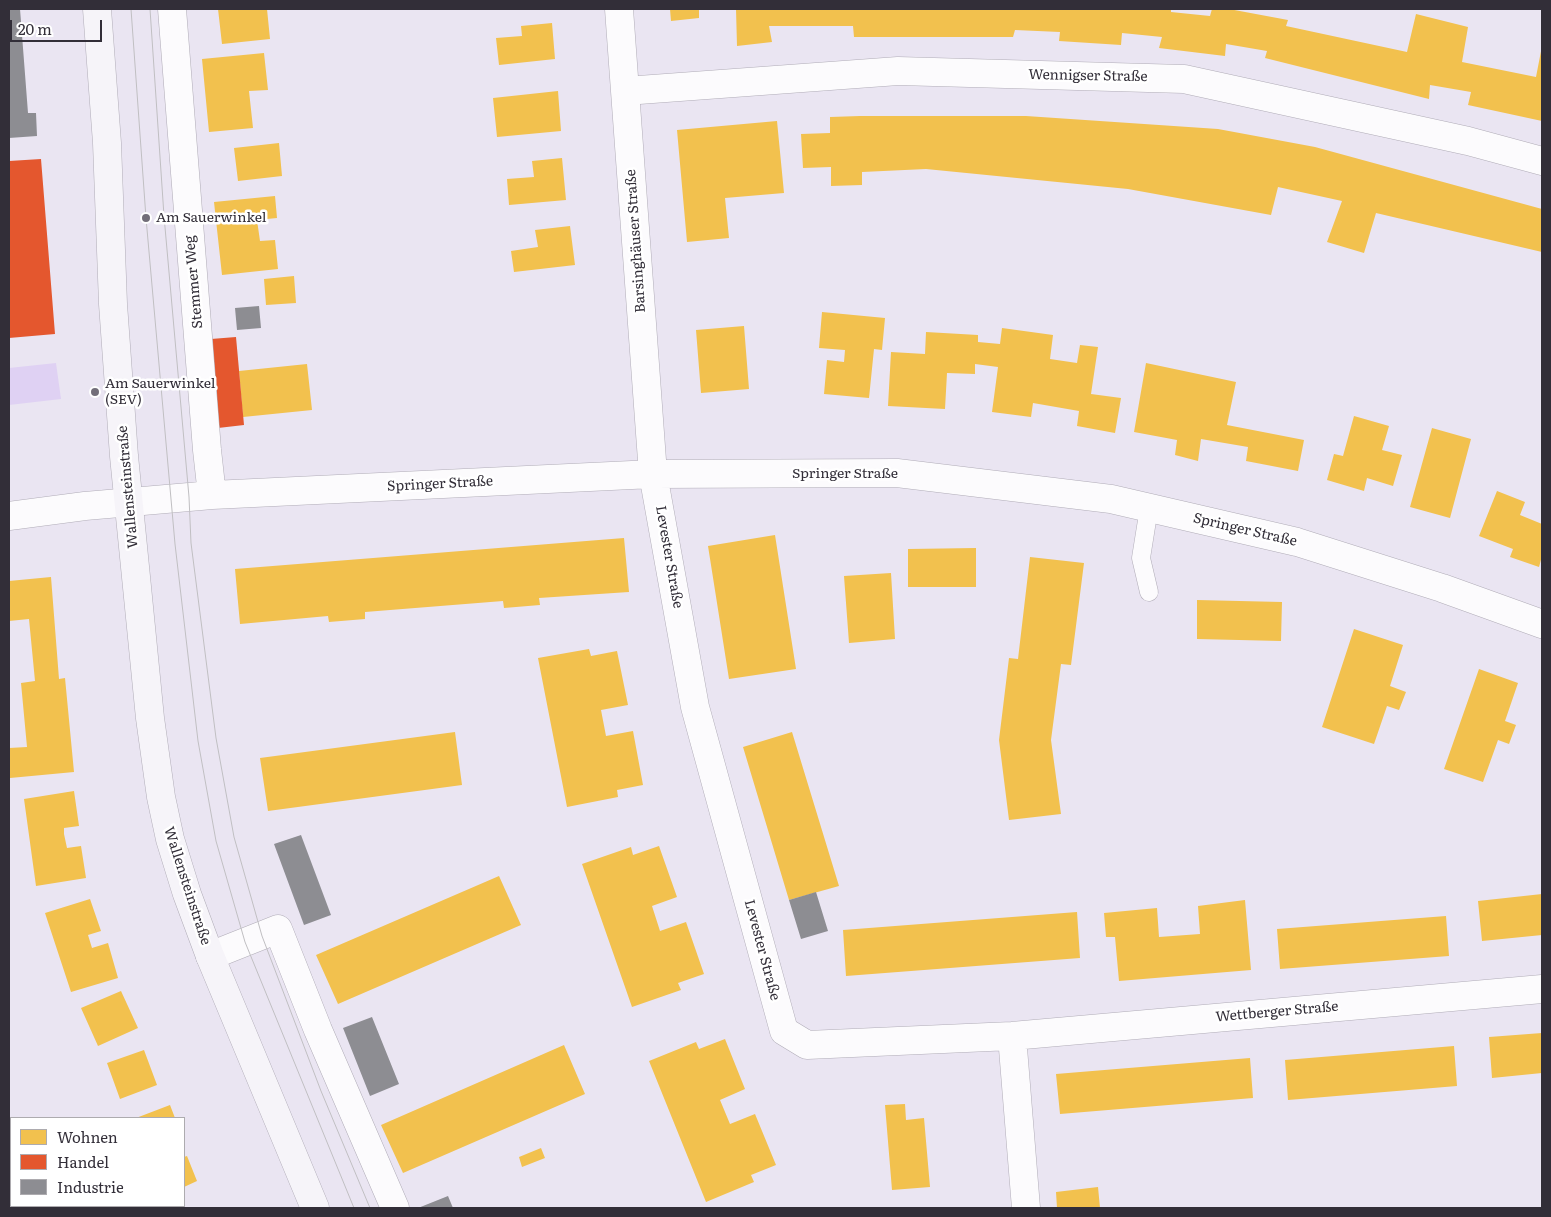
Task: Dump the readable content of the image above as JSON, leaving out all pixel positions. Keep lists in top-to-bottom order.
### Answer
{
  "streets": {
    "street": [
      "Wennigser Straße",
      "Barsinghäuser Straße",
      "Stemmer Weg",
      "Springer Straße",
      "Wallensteinstraße",
      "Levester Straße",
      "Wettberger Straße"
    ]
  },
  "crossings": [
    ["Wennigser Straße", "Barsinghäuser Straße"],
    ["Barsinghäuser Straße", "Springer Straße"],
    ["Barsinghäuser Straße", "Levester Straße"],
    ["Stemmer Weg", "Springer Straße"],
    ["Springer Straße", "Wallensteinstraße"],
    ["Springer Straße", "Levester Straße"],
    ["Levester Straße", "Wettberger Straße"]
  ],
  "places": ["Am Sauerwinkel", "Am Sauerwinkel (SEV)"],
  "legend": ["Wohnen", "Handel", "Industrie"],
  "scale_bar": "20 m"
}
